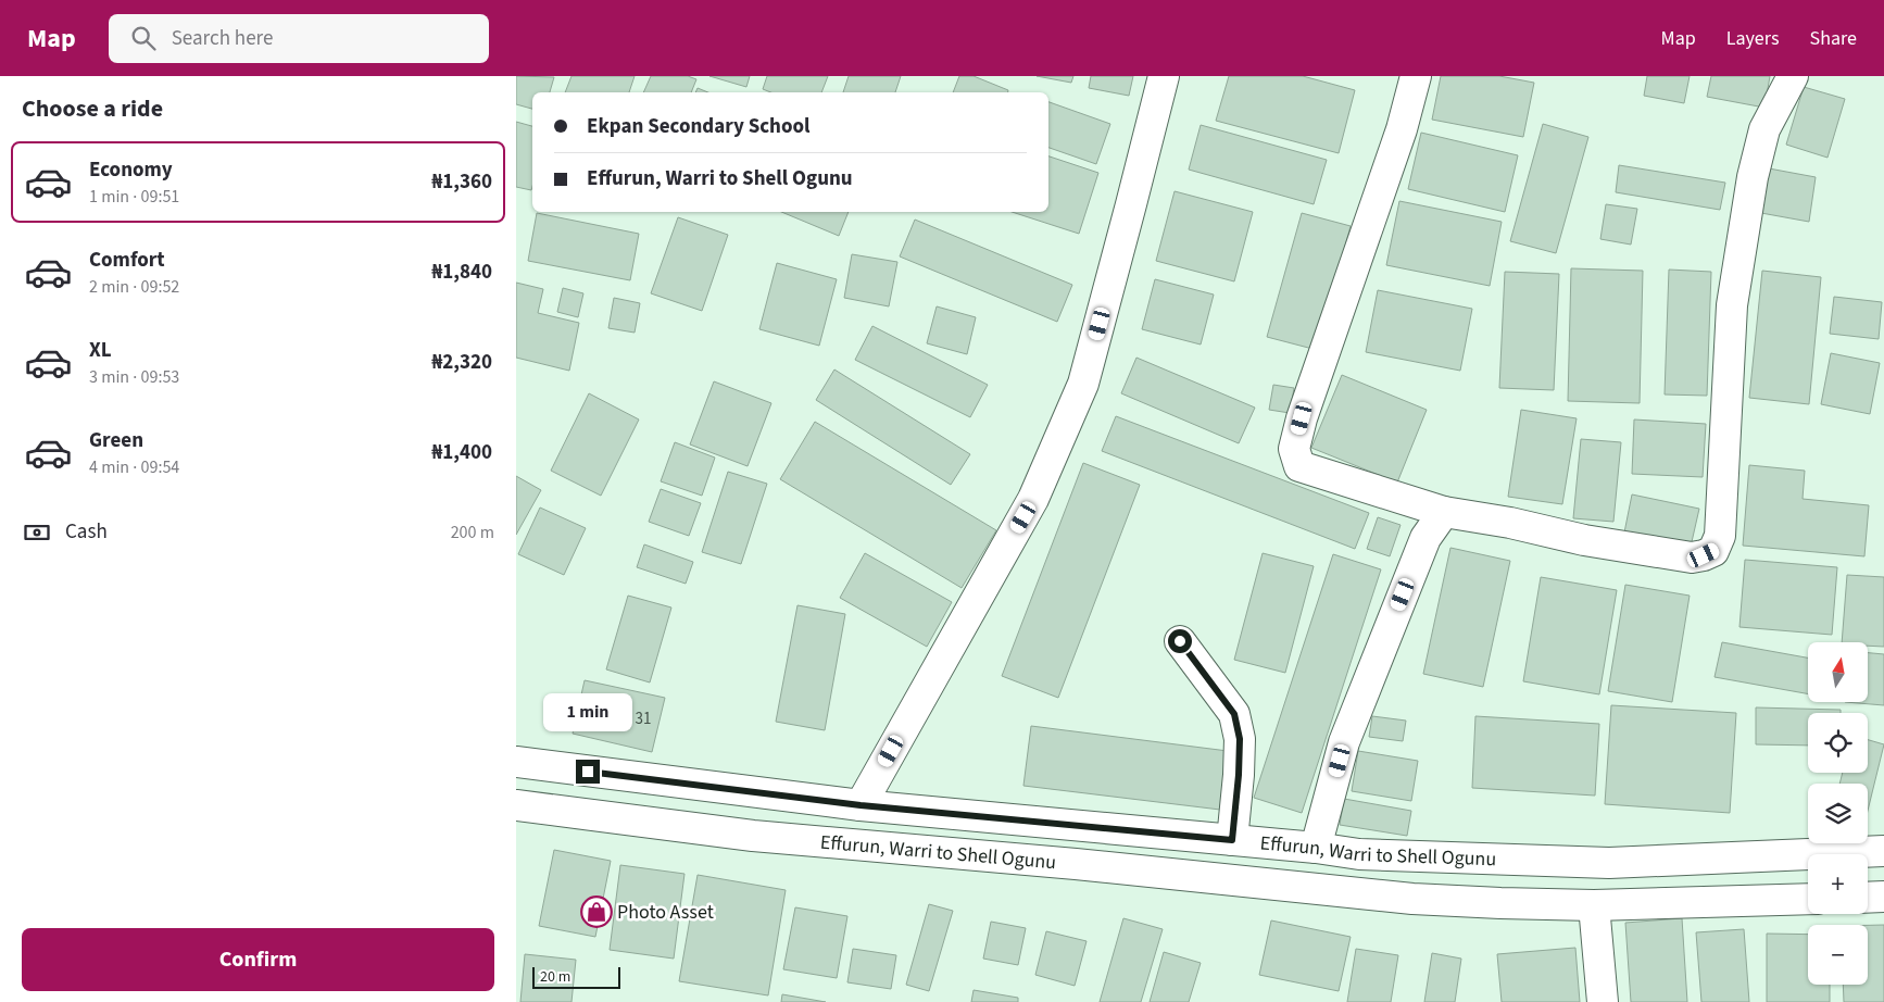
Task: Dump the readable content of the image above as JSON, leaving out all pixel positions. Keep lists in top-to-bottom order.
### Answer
{
  "streets": {
    "main road": ["Effurun, Warri to Shell Ogunu"]
  },
  "places": {
    "shop": ["Photo Asset"]
  },
  "house_numbers": ["31"],
  "scale_bar": "20 m",
  "north": "top",
  "page": {
    "header": "Map",
    "search": "Search here",
    "nav": ["Map", "Layers", "Share"],
    "heading": "Choose a ride",
    "banner": ["Ekpan Secondary School", "Effurun, Warri to Shell Ogunu"],
    "list": [
      {
        "name": "Economy",
        "note": "1 min · 09:51",
        "value": "₦1,360"
      },
      {
        "name": "Comfort",
        "note": "2 min · 09:52",
        "value": "₦1,840"
      },
      {
        "name": "XL",
        "note": "3 min · 09:53",
        "value": "₦2,320"
      },
      {
        "name": "Green",
        "note": "4 min · 09:54",
        "value": "₦1,400"
      }
    ],
    "pay": ["Cash", "200 m"],
    "map_buttons": ["+", "−"],
    "bubble": "1 min",
    "buttons": "Confirm",
    "scale": "20 m"
  }
}
